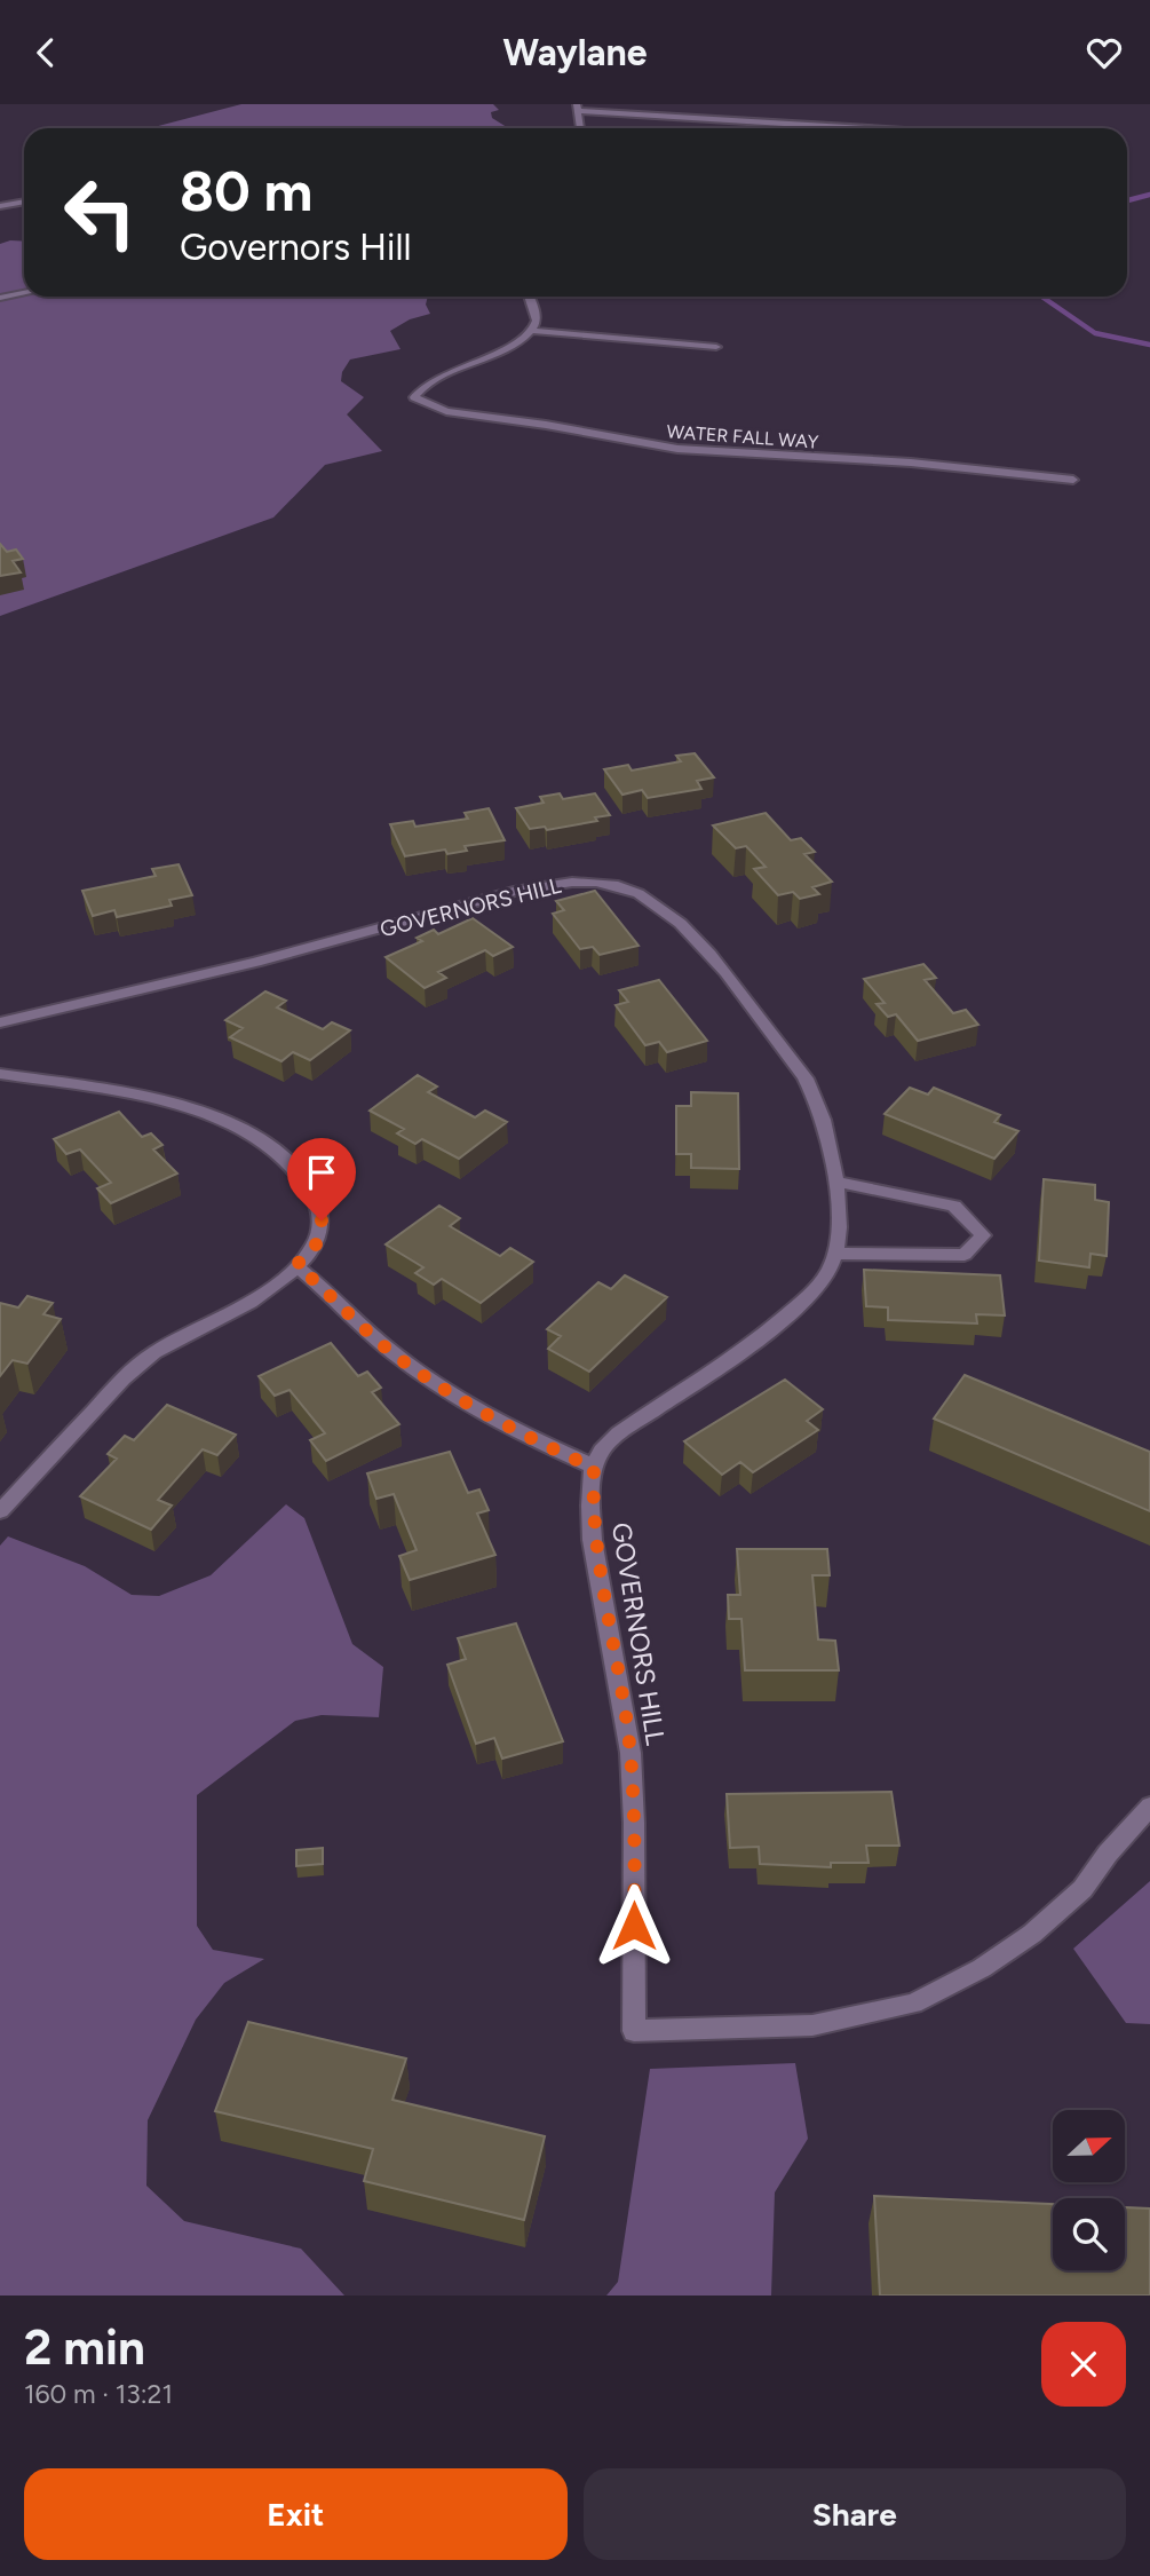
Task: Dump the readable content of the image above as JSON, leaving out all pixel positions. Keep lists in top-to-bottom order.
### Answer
{
  "streets": {
    "street": ["WATER FALL WAY", "GOVERNORS HILL"]
  },
  "north": "right",
  "page": {
    "header": "Waylane",
    "turn": ["80 m", "Governors Hill"],
    "heading": ["2 min", "160 m · 13:21"],
    "buttons": ["Exit", "Share"]
  }
}
